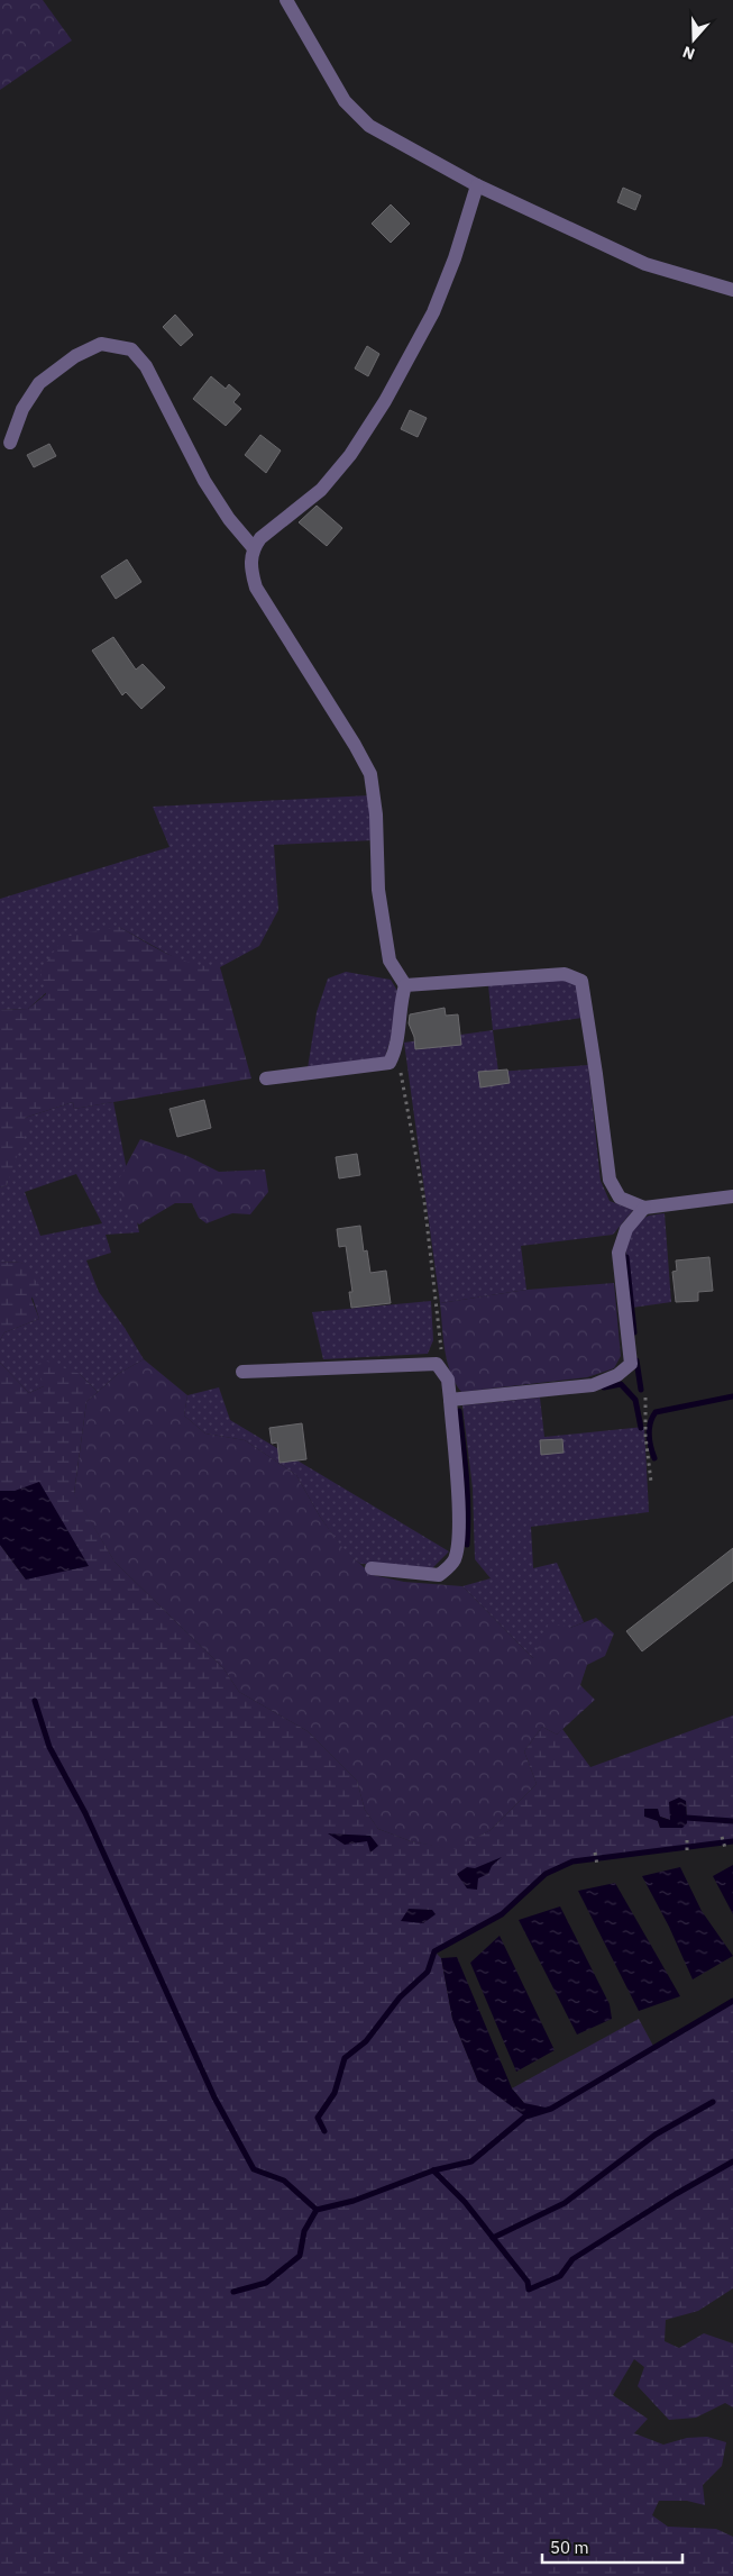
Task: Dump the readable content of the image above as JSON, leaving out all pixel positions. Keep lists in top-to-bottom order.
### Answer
{
  "scale_bar": "50 m",
  "north": "bottom"
}
